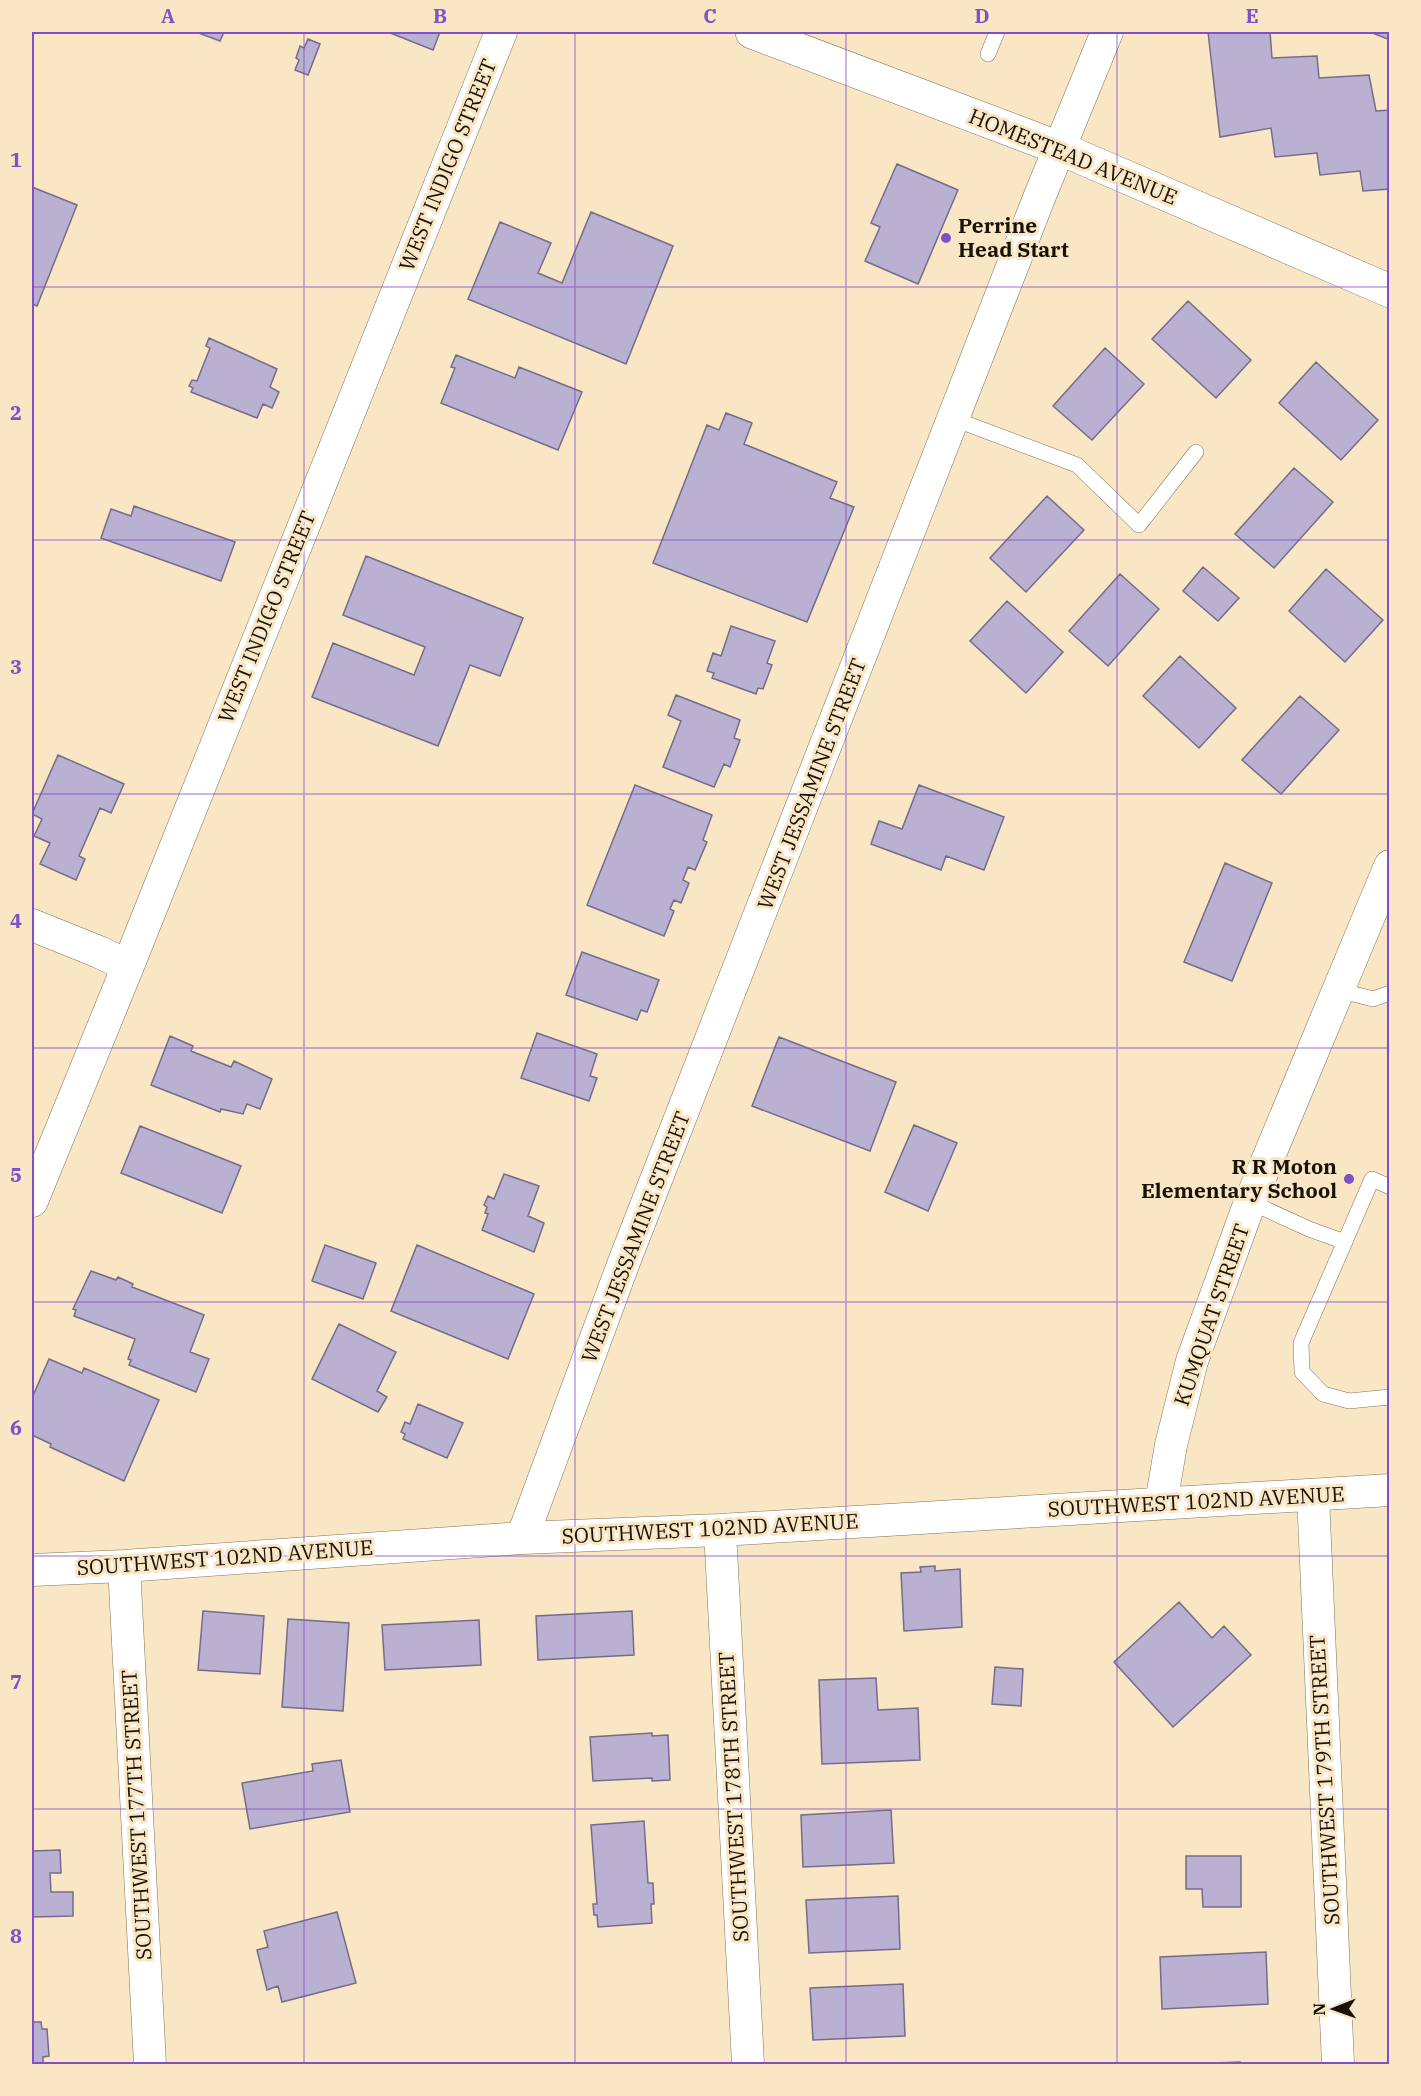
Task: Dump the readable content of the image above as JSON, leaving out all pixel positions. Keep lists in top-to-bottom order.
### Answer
{
  "streets": {
    "street": [
      "HOMESTEAD AVENUE",
      "WEST INDIGO STREET",
      "WEST JESSAMINE STREET",
      "KUMQUAT STREET",
      "SOUTHWEST 102ND AVENUE",
      "SOUTHWEST 179TH STREET",
      "SOUTHWEST 178TH STREET",
      "SOUTHWEST 177TH STREET"
    ]
  },
  "crossings": [
    ["HOMESTEAD AVENUE", "WEST JESSAMINE STREET"],
    ["WEST JESSAMINE STREET", "SOUTHWEST 102ND AVENUE"],
    ["KUMQUAT STREET", "SOUTHWEST 102ND AVENUE"],
    ["SOUTHWEST 102ND AVENUE", "SOUTHWEST 179TH STREET"],
    ["SOUTHWEST 102ND AVENUE", "SOUTHWEST 178TH STREET"],
    ["SOUTHWEST 102ND AVENUE", "SOUTHWEST 177TH STREET"]
  ],
  "places": ["Perrine Head Start", "R R Moton Elementary School"],
  "north": "left",
  "grid": {
    "columns": [
      "A",
      "B",
      "C",
      "D",
      "E"
    ],
    "rows": [
      "1",
      "2",
      "3",
      "4",
      "5",
      "6",
      "7",
      "8"
    ]
  }
}
